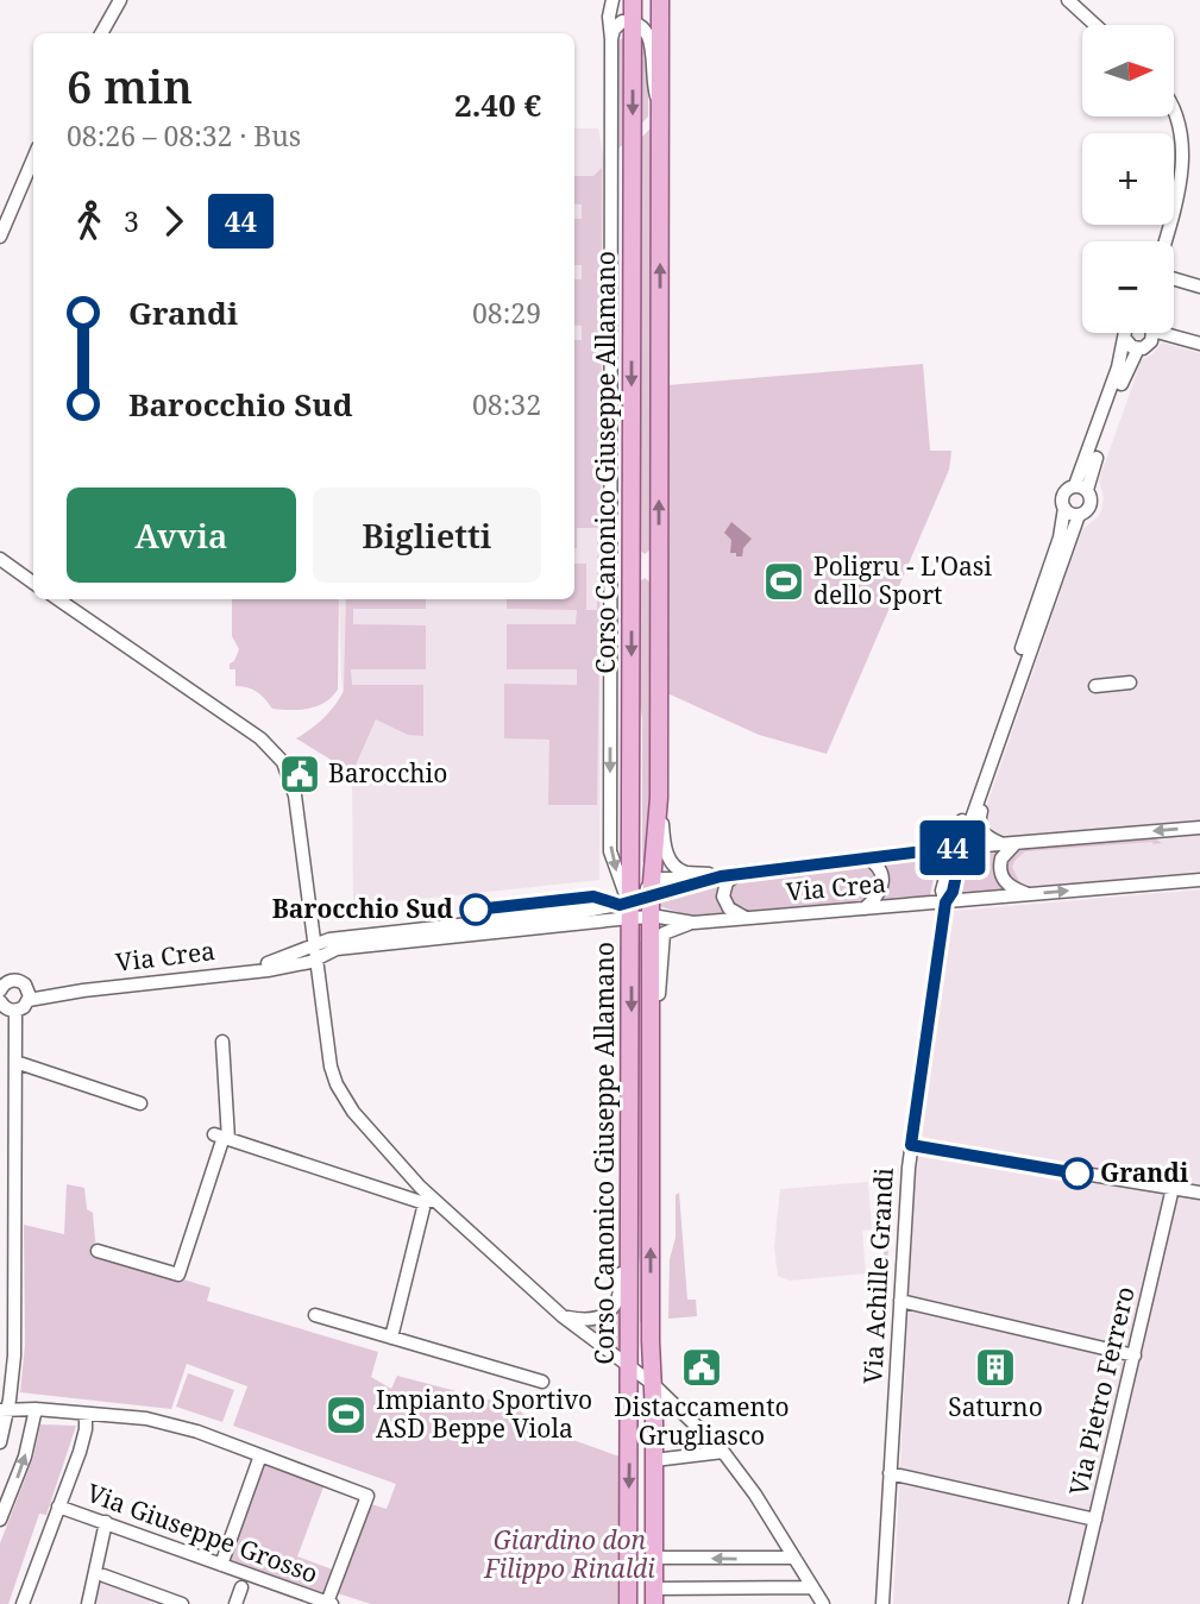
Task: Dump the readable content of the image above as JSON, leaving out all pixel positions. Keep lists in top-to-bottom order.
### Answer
{
  "streets": {
    "main road": ["Corso Canonico Giuseppe Allamano"],
    "street": [
      "Via Crea",
      "Via Achille Grandi",
      "Via Pietro Ferrero",
      "Via Giuseppe Grosso"
    ]
  },
  "crossings": [
    ["Corso Canonico Giuseppe Allamano", "Via Crea"],
    ["Via Crea", "Via Achille Grandi"]
  ],
  "parks": ["Giardino don Filippo Rinaldi"],
  "places": {
    "sports": ["Poligru - L'Oasi dello Sport", "Impianto Sportivo ASD Beppe Viola"],
    "public building": ["Barocchio", "Distaccamento Grugliasco"],
    "other": ["Barocchio Sud", "Grandi"],
    "building": ["Saturno"]
  },
  "lines": ["bus line 44"],
  "north": "right",
  "page": {
    "on_map": "44",
    "map_buttons": ["+", "−"],
    "heading": ["6 min", "08:26 – 08:32 · Bus", "2.40 €"],
    "legs": ["3", "44"],
    "list": [
      {
        "name": "Grandi",
        "value": "08:29"
      },
      {
        "name": "Barocchio Sud",
        "value": "08:32"
      }
    ],
    "buttons": ["Avvia", "Biglietti"]
  }
}
